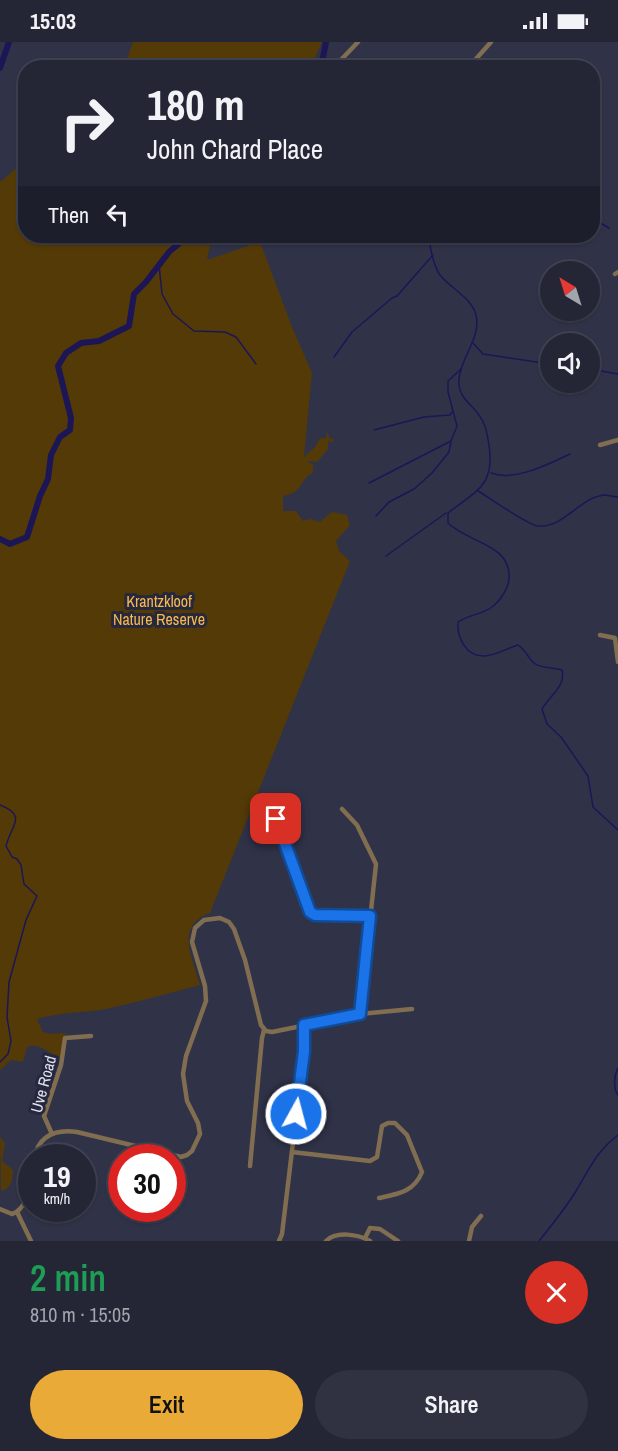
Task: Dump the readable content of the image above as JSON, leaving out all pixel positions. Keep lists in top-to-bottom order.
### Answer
{
  "streets": {
    "street": ["Uve Road"]
  },
  "parks": ["Krantzkloof Nature Reserve"],
  "north": "top left",
  "page": {
    "status": "15:03",
    "turn": ["180 m", "John Chard Place"],
    "then": "Then",
    "speed": "19 km/h",
    "limit": "30",
    "heading": ["2 min", "810 m · 15:05"],
    "buttons": ["Exit", "Share"]
  }
}
